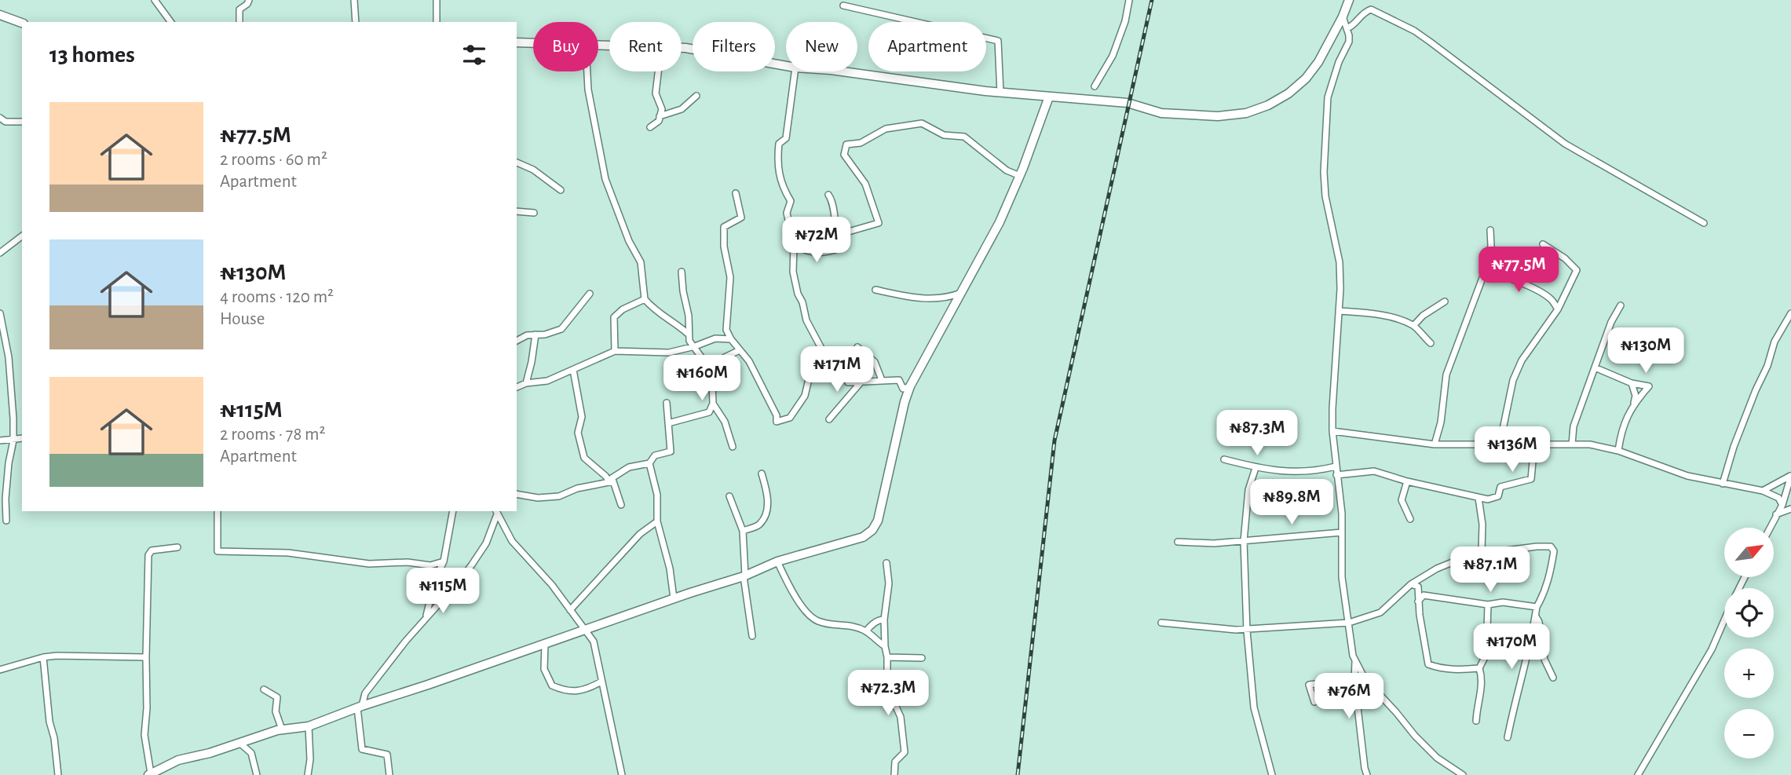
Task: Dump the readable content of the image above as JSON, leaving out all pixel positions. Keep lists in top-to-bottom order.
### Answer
{
  "north": "top right",
  "page": {
    "chip": [
      "Buy",
      "Rent",
      "Filters",
      "New",
      "Apartment"
    ],
    "heading": "13 homes",
    "list": [
      {
        "name": "₦77.5M",
        "note": "2 rooms · 60 m² · Apartment"
      },
      {
        "name": "₦130M",
        "note": "4 rooms · 120 m² · House"
      },
      {
        "name": "₦115M",
        "note": "2 rooms · 78 m² · Apartment"
      }
    ],
    "price": [
      "₦72M",
      "₦77.5M",
      "₦130M",
      "₦171M",
      "₦160M",
      "₦87.3M",
      "₦136M",
      "₦89.8M",
      "₦87.1M",
      "₦115M",
      "₦170M",
      "₦72.3M",
      "₦76M"
    ],
    "map_buttons": ["+", "−"]
  }
}
